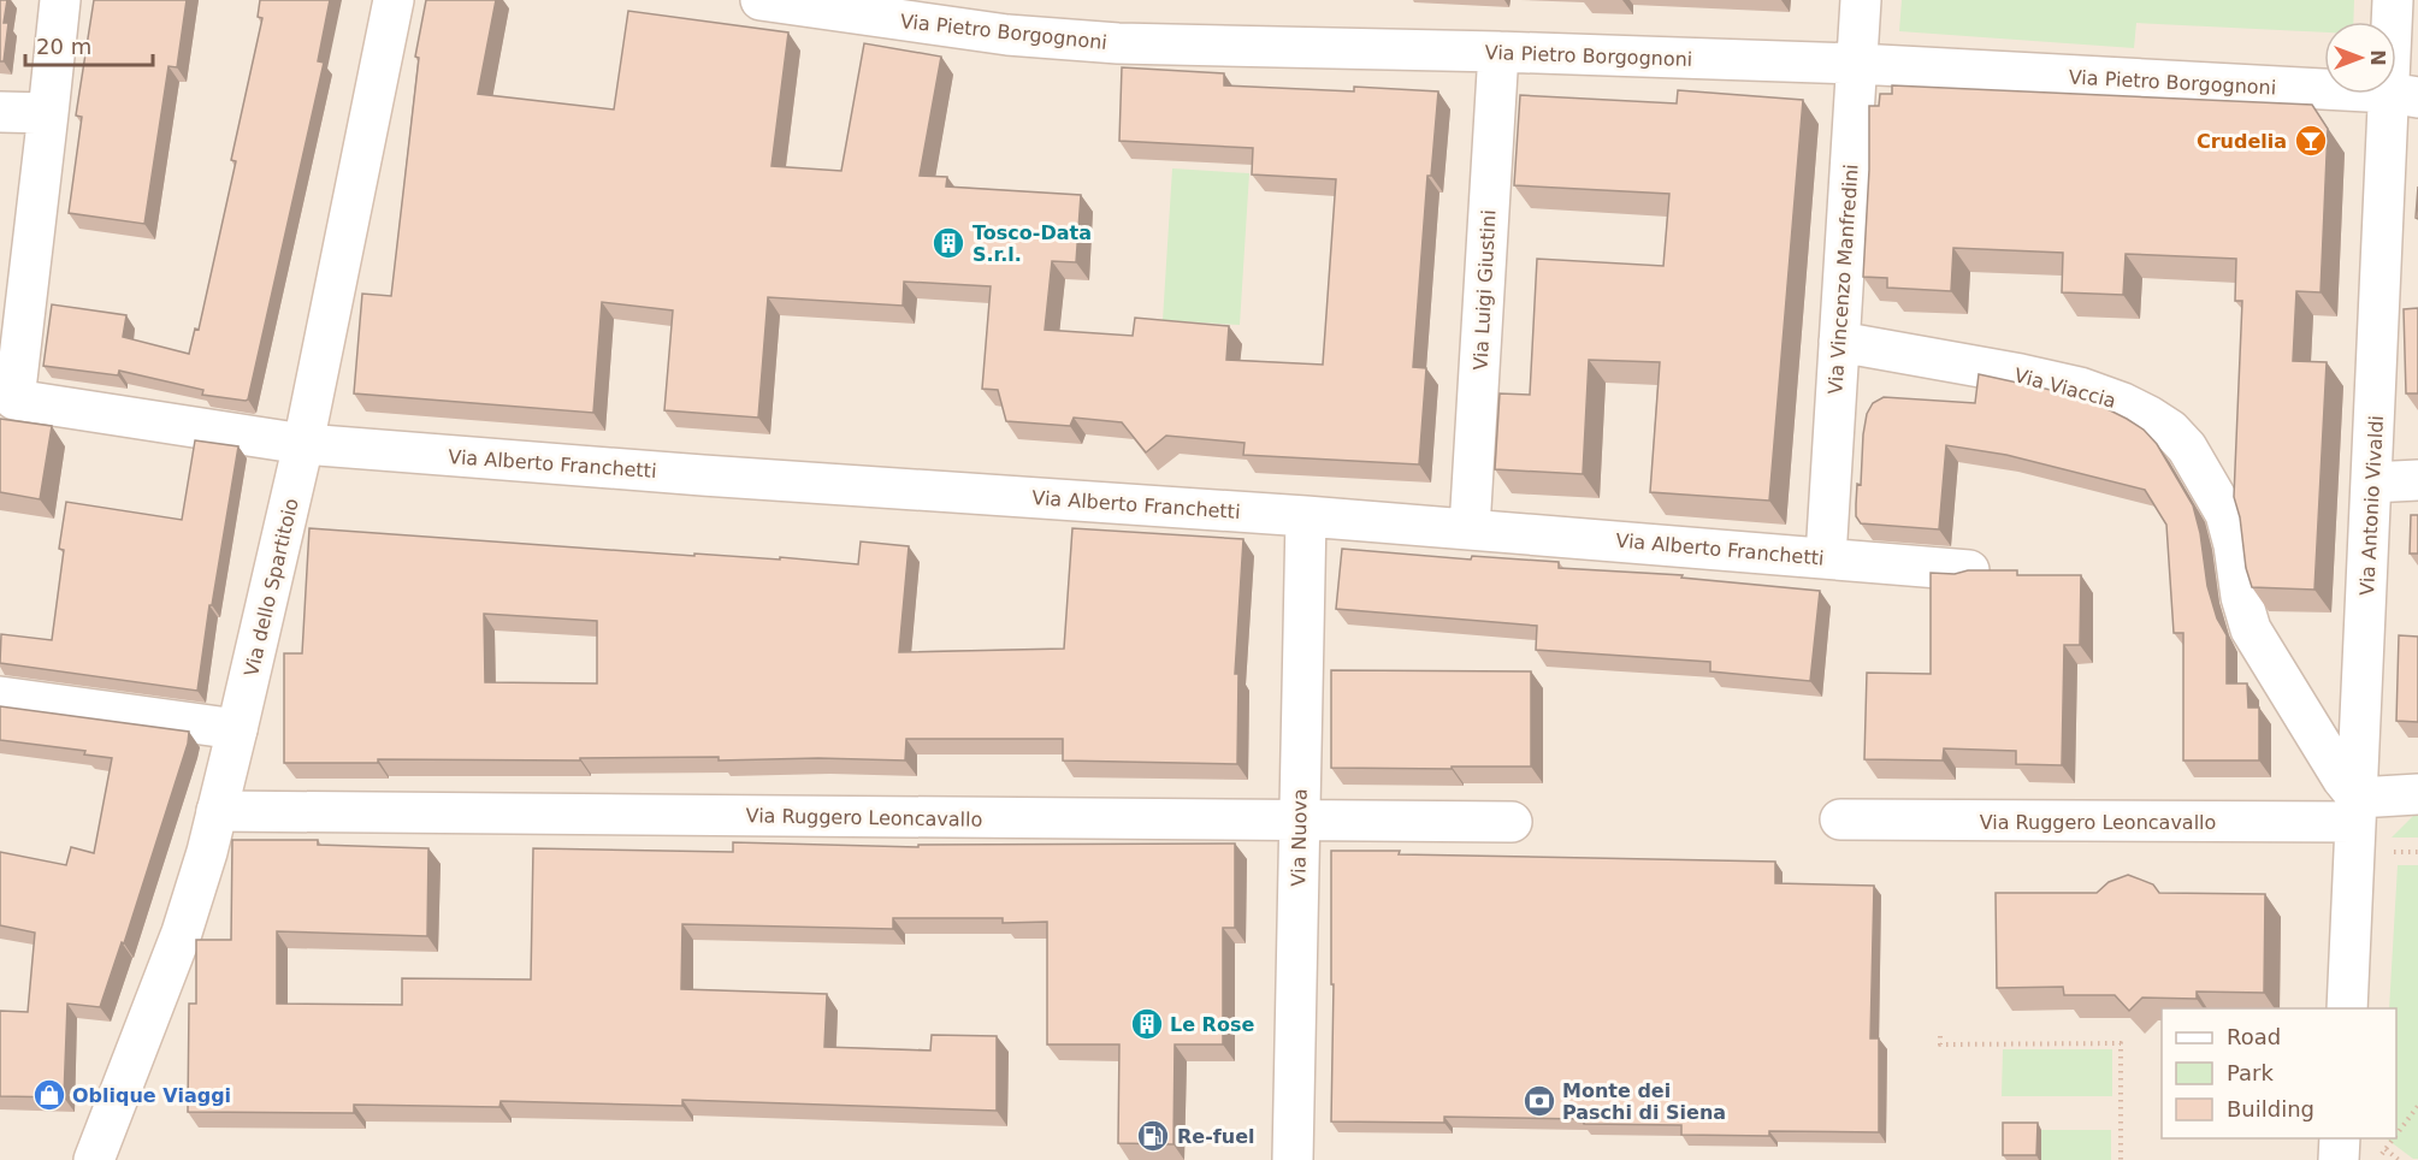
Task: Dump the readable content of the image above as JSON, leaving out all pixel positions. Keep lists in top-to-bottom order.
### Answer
{
  "streets": {
    "street": [
      "Via Pietro Borgognoni",
      "Via Vincenzo Manfredini",
      "Via Luigi Giustini",
      "Via Viaccia",
      "Via Alberto Franchetti",
      "Via Antonio Vivaldi",
      "Via dello Spartitoio",
      "Via Ruggero Leoncavallo",
      "Via Nuova"
    ]
  },
  "crossings": [
    ["Via Pietro Borgognoni", "Via Vincenzo Manfredini"],
    ["Via Pietro Borgognoni", "Via Luigi Giustini"],
    ["Via Pietro Borgognoni", "Via Antonio Vivaldi"],
    ["Via Vincenzo Manfredini", "Via Viaccia"],
    ["Via Vincenzo Manfredini", "Via Alberto Franchetti"],
    ["Via Luigi Giustini", "Via Alberto Franchetti"],
    ["Via Viaccia", "Via Antonio Vivaldi"],
    ["Via Viaccia", "Via Ruggero Leoncavallo"],
    ["Via Alberto Franchetti", "Via dello Spartitoio"],
    ["Via Alberto Franchetti", "Via Nuova"],
    ["Via Antonio Vivaldi", "Via Ruggero Leoncavallo"],
    ["Via dello Spartitoio", "Via Ruggero Leoncavallo"],
    ["Via Ruggero Leoncavallo", "Via Nuova"]
  ],
  "places": {
    "bar": ["Crudelia"],
    "building": ["Tosco-Data S.r.l.", "Le Rose"],
    "shop": ["Oblique Viaggi"],
    "bank": ["Monte dei Paschi di Siena"],
    "fuel station": ["Re-fuel"]
  },
  "legend": ["Road", "Park", "Building"],
  "scale_bar": "20 m",
  "north": "right"
}
